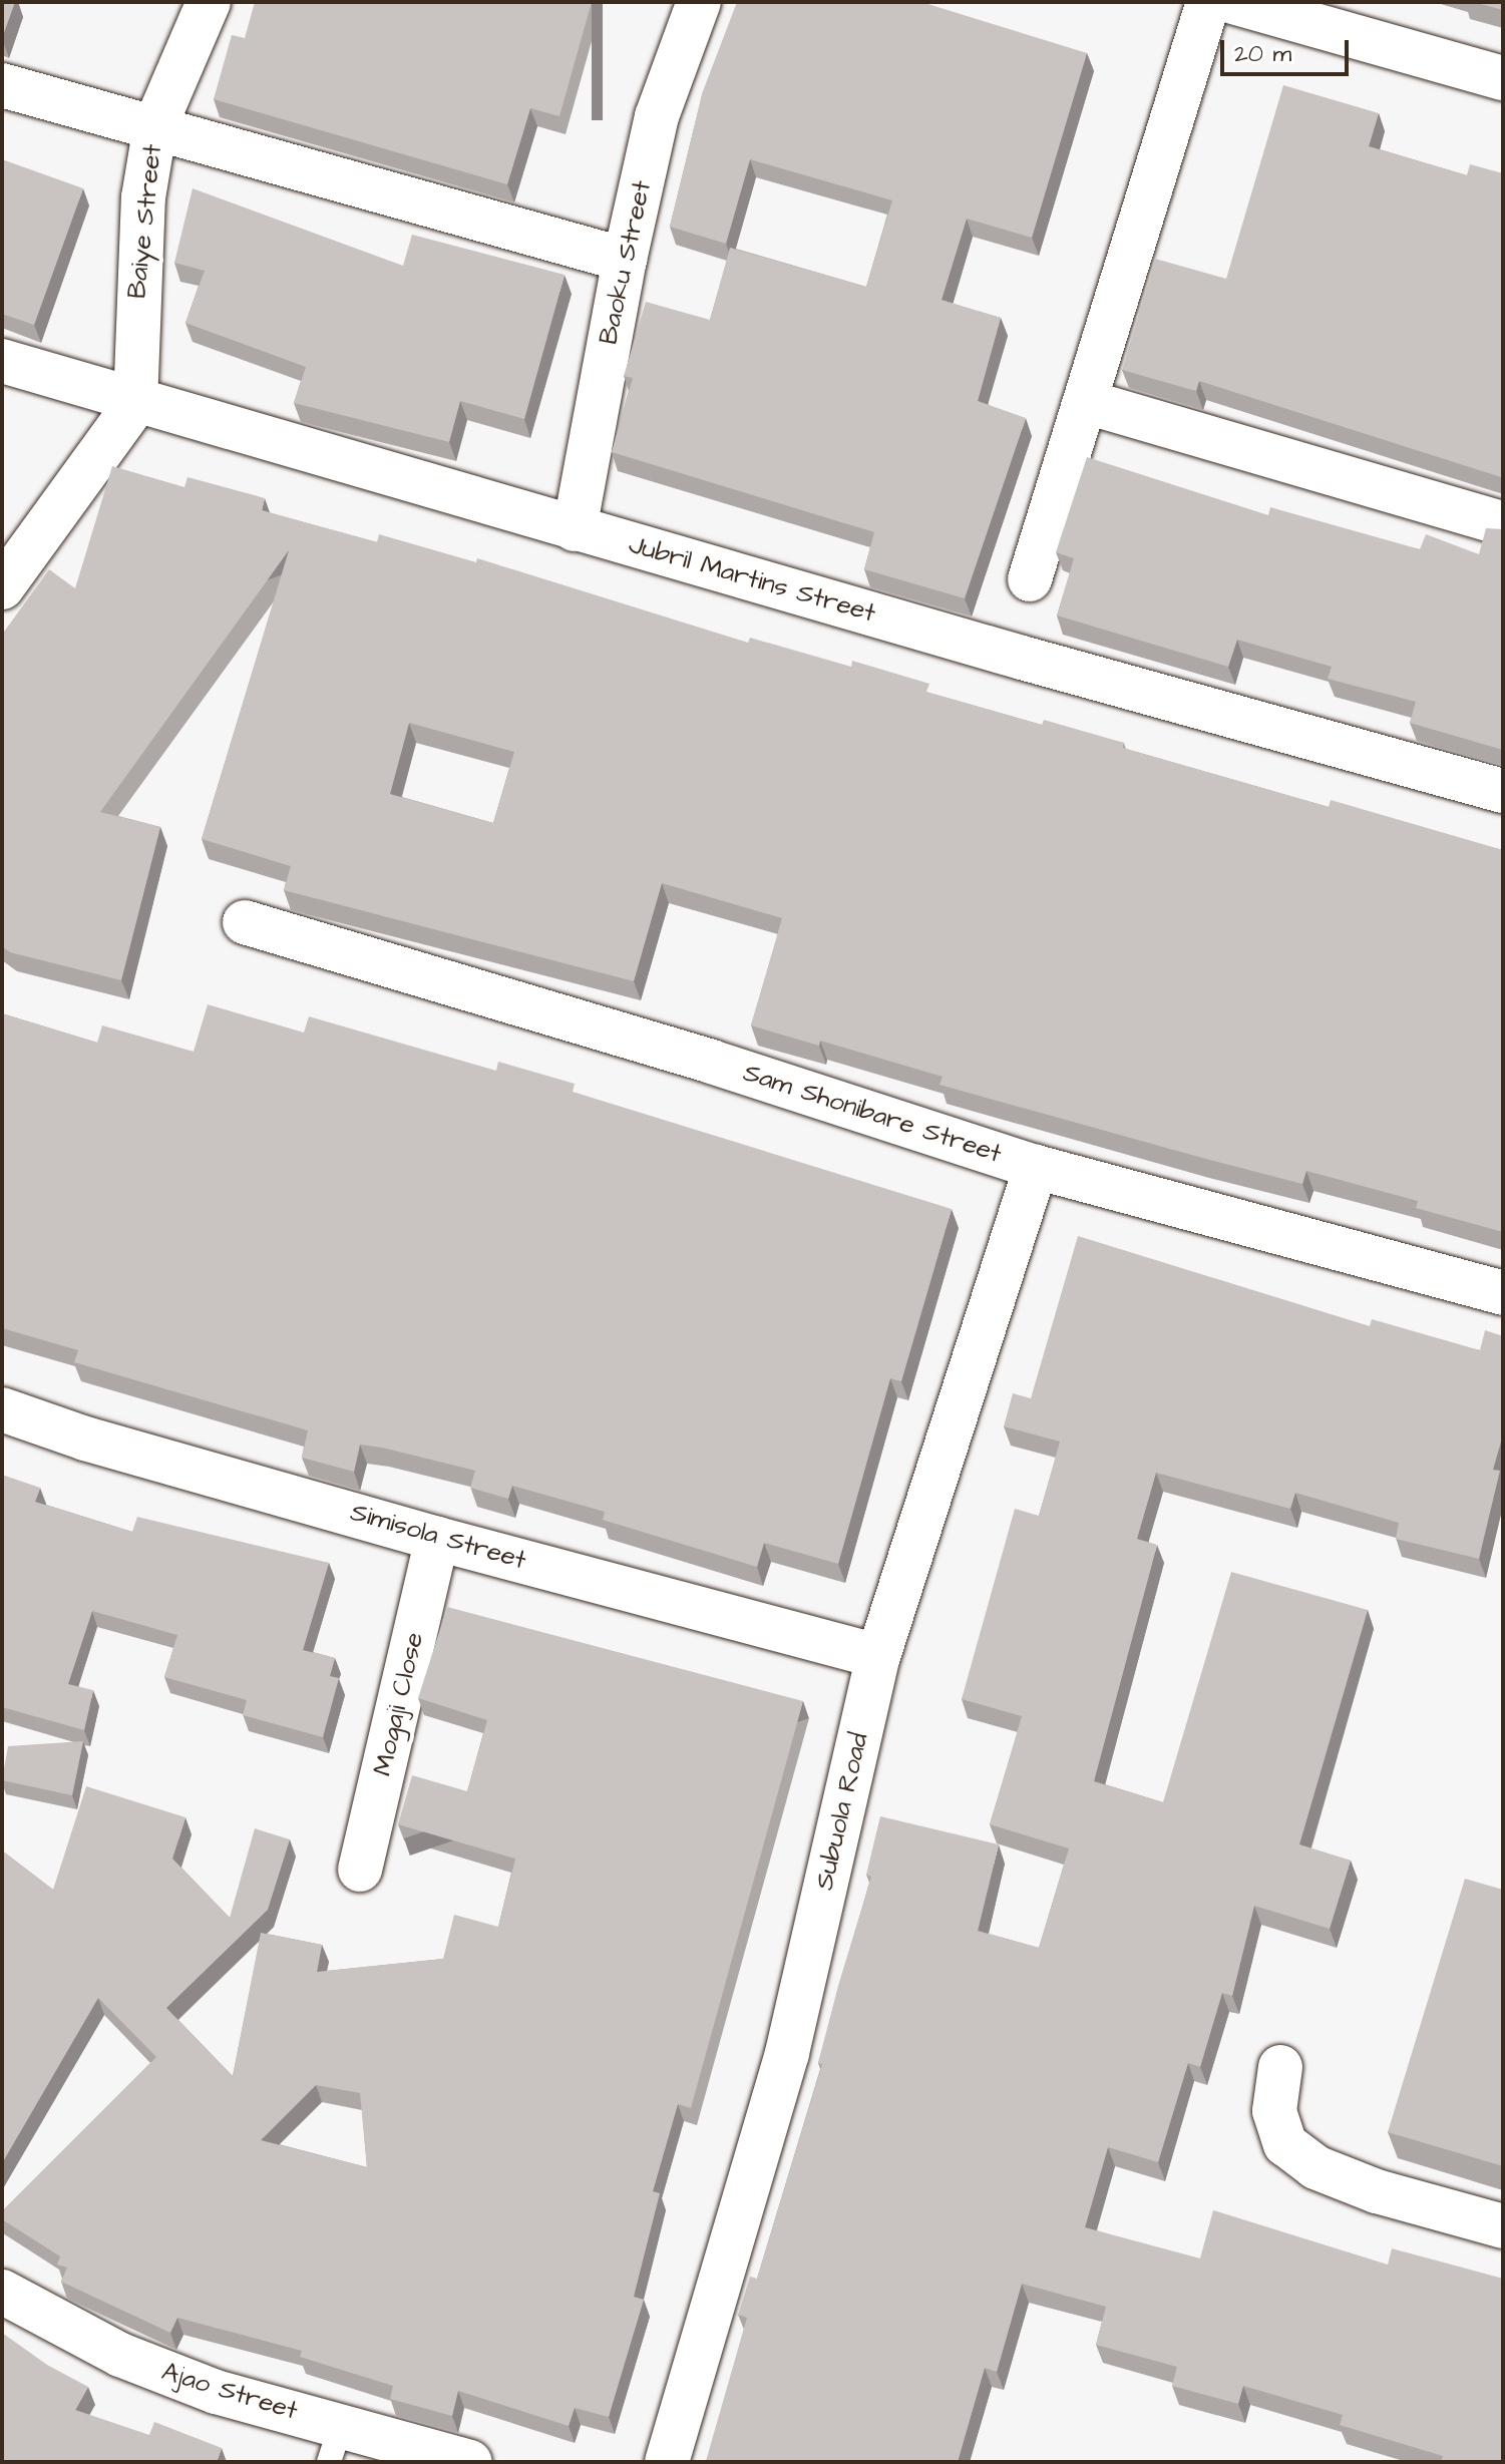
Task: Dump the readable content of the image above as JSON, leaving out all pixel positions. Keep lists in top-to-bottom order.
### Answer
{
  "streets": {
    "street": [
      "Baiye Street",
      "Baoku Street",
      "Jubril Martins Street",
      "Sam Shonibare Street",
      "Simisola Street",
      "Mogaji Close",
      "Subuola Road",
      "Ajao Street"
    ]
  },
  "crossings": [
    ["Baiye Street", "Jubril Martins Street"],
    ["Baoku Street", "Jubril Martins Street"],
    ["Sam Shonibare Street", "Subuola Road"],
    ["Simisola Street", "Mogaji Close"],
    ["Simisola Street", "Subuola Road"]
  ],
  "scale_bar": "20 m"
}
